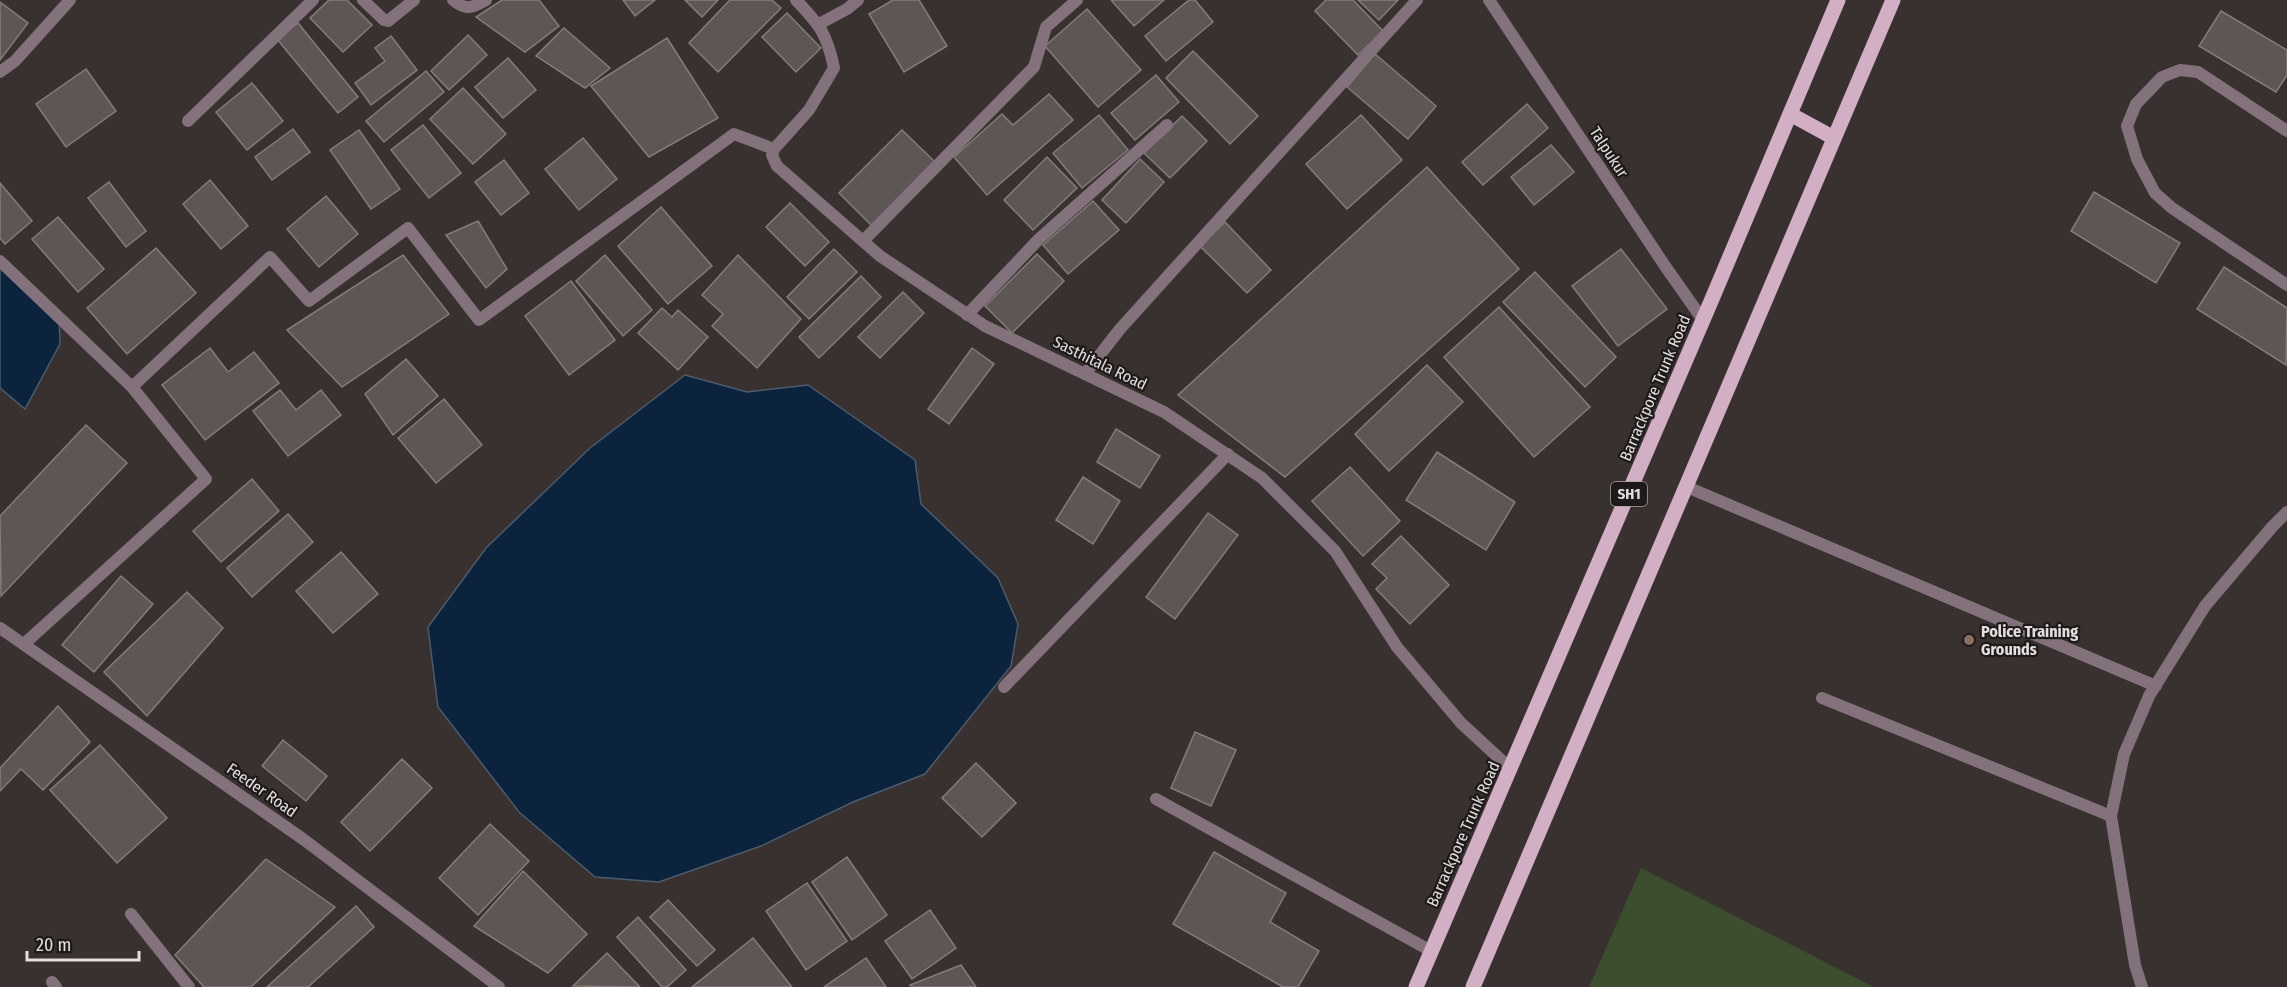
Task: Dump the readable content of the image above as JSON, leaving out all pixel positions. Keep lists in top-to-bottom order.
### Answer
{
  "streets": {
    "main road": ["Barrackpore Trunk Road", "SH1"],
    "street": ["Talpukur", "Sasthitala Road", "Feeder Road"]
  },
  "crossings": [
    ["Talpukur", "Barrackpore Trunk Road"],
    ["Sasthitala Road", "Barrackpore Trunk Road"]
  ],
  "places": ["Police Training Grounds"],
  "scale_bar": "20 m"
}
